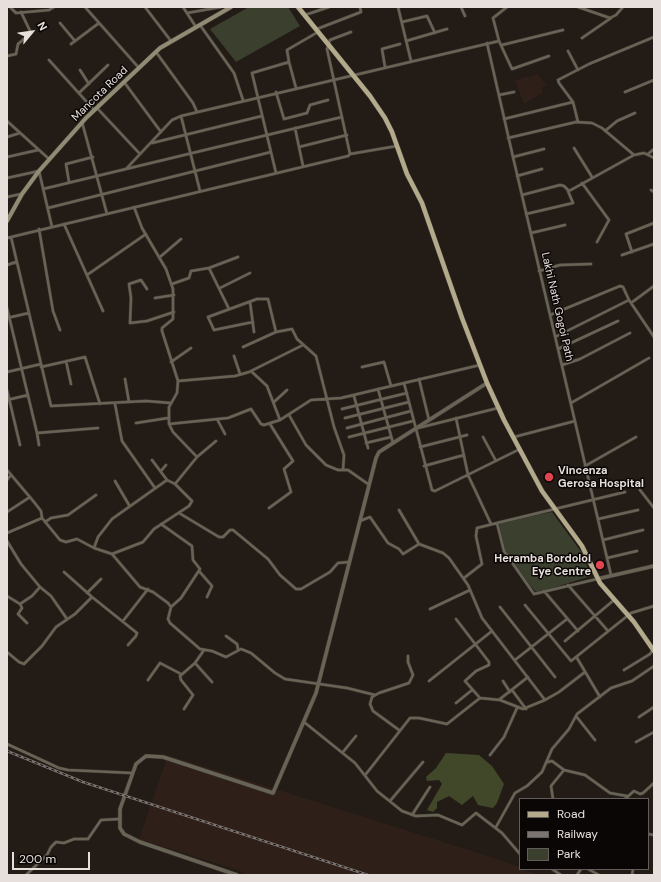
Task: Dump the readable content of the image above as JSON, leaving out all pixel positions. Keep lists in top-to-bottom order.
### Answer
{
  "streets": {
    "main road": ["Mancota Road"],
    "street": ["Lakhi Nath Gogoi Path"]
  },
  "places": ["Vincenza Gerosa Hospital", "Heramba Bordoloi Eye Centre"],
  "legend": ["Road", "Railway", "Park"],
  "scale_bar": "200 m",
  "north": "top right"
}
